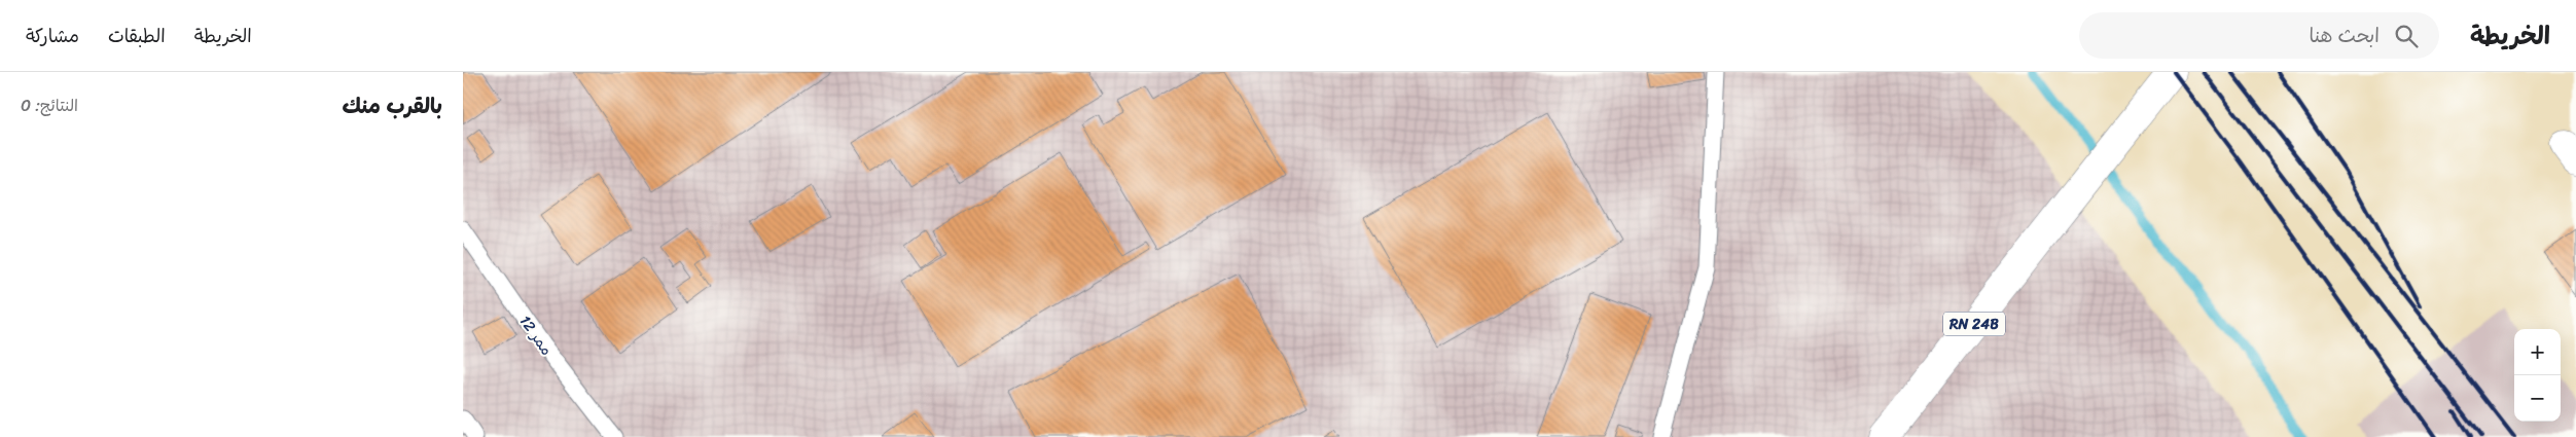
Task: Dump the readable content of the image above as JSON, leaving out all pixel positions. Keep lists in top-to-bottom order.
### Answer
{
  "streets": {
    "main road": ["RN 24B"],
    "lane": ["ممر 12"]
  },
  "page": {
    "header": "الخريطة",
    "search": "ابحث هنا",
    "nav": ["الخريطة", "الطبقات", "مشاركة"],
    "heading": ["بالقرب منك", "النتائج: 0"],
    "map_buttons": ["+", "−"]
  }
}
